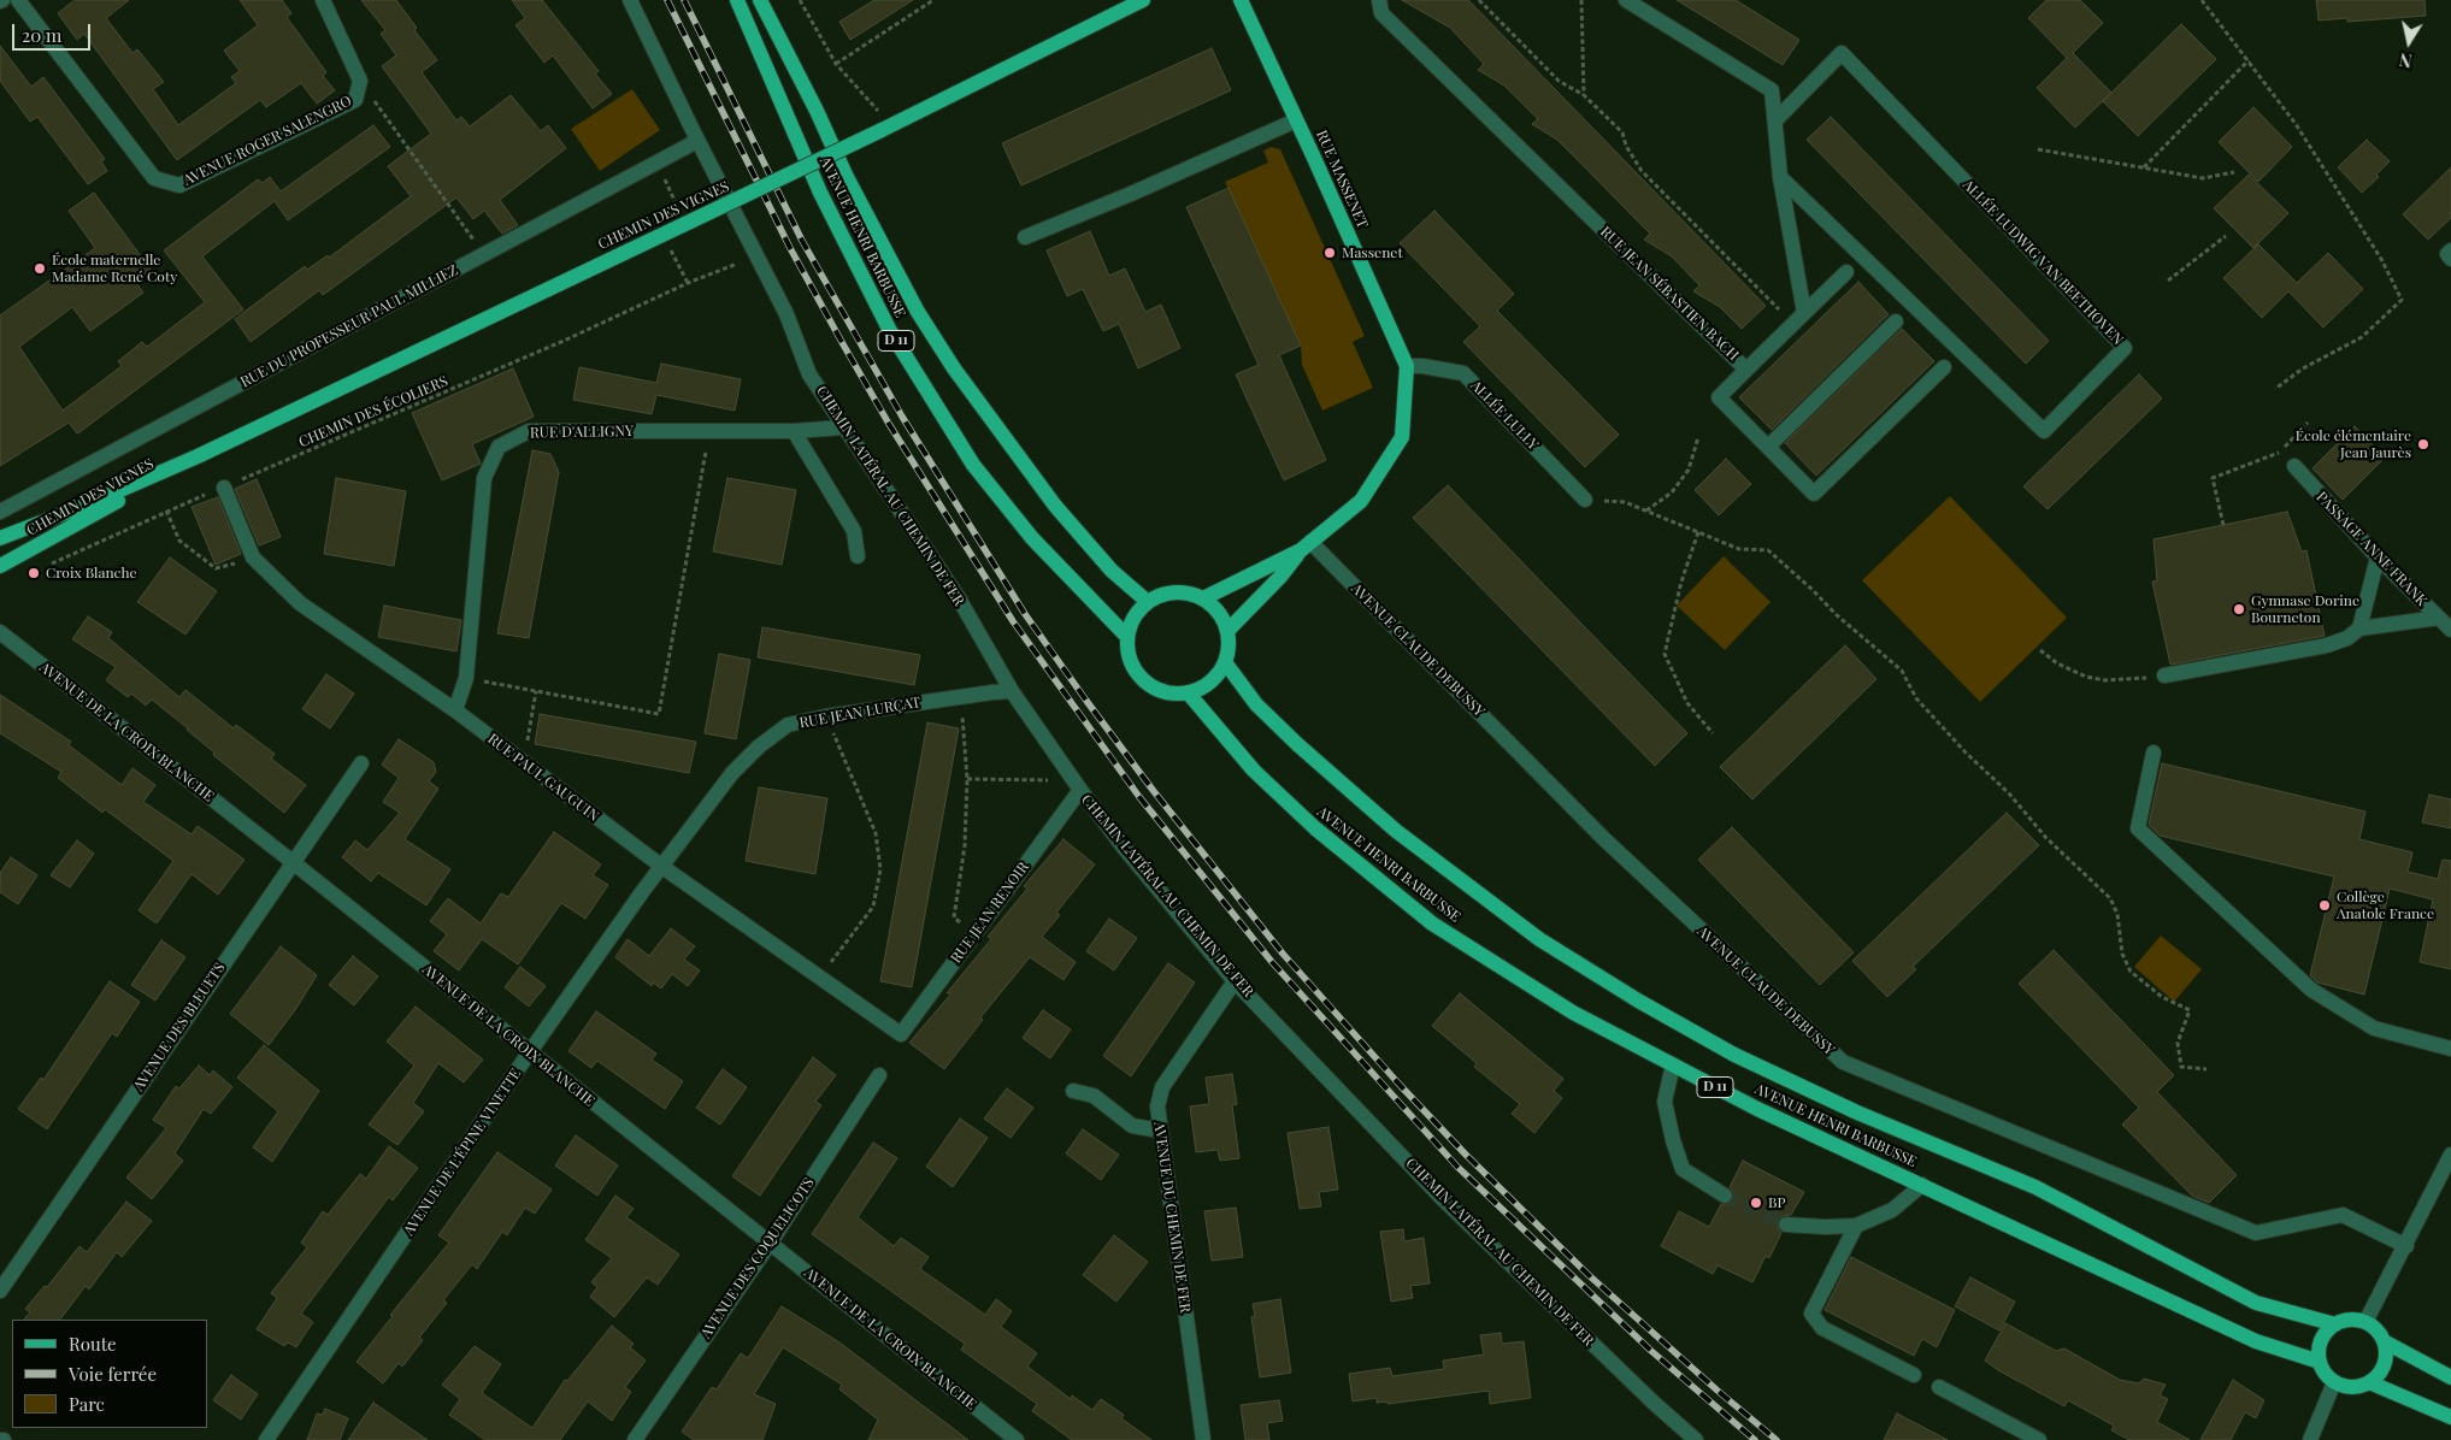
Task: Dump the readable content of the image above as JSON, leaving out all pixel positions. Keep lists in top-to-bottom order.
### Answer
{
  "streets": {
    "main road": [
      "RUE MASSENET",
      "CHEMIN DES VIGNES",
      "AVENUE HENRI BARBUSSE",
      "D 11"
    ],
    "street": [
      "AVENUE ROGER SALENGRO",
      "ALLÉE LUDWIG VAN BEETHOVEN",
      "RUE JEAN SÉBASTIEN BACH",
      "RUE DU PROFESSEUR PAUL MILLIEZ",
      "ALLÉE LULLY",
      "RUE D'ALLIGNY",
      "CHEMIN LATÉRAL AU CHEMIN DE FER",
      "PASSAGE ANNE FRANK",
      "AVENUE CLAUDE DEBUSSY",
      "RUE JEAN LURÇAT",
      "AVENUE DE LA CROIX BLANCHE",
      "RUE PAUL GAUGUIN",
      "RUE JEAN RENOIR",
      "AVENUE DES BLEUETS",
      "AVENUE DE L'ÉPINE VINETTE",
      "AVENUE DU CHEMIN DE FER",
      "AVENUE DES COQUELICOTS"
    ],
    "path": ["CHEMIN DES ÉCOLIERS"]
  },
  "crossings": [
    ["RUE MASSENET", "AVENUE HENRI BARBUSSE"],
    ["RUE MASSENET", "ALLÉE LULLY"],
    ["RUE MASSENET", "AVENUE CLAUDE DEBUSSY"],
    ["RUE DU PROFESSEUR PAUL MILLIEZ", "CHEMIN LATÉRAL AU CHEMIN DE FER"],
    ["CHEMIN DES ÉCOLIERS", "CHEMIN LATÉRAL AU CHEMIN DE FER"],
    ["CHEMIN DES ÉCOLIERS", "RUE PAUL GAUGUIN"],
    ["RUE D'ALLIGNY", "CHEMIN LATÉRAL AU CHEMIN DE FER"],
    ["RUE D'ALLIGNY", "RUE PAUL GAUGUIN"],
    ["CHEMIN LATÉRAL AU CHEMIN DE FER", "RUE JEAN LURÇAT"],
    ["CHEMIN LATÉRAL AU CHEMIN DE FER", "RUE JEAN RENOIR"],
    ["CHEMIN LATÉRAL AU CHEMIN DE FER", "AVENUE DU CHEMIN DE FER"],
    ["RUE JEAN LURÇAT", "RUE PAUL GAUGUIN"],
    ["RUE JEAN LURÇAT", "AVENUE DE L'ÉPINE VINETTE"],
    ["AVENUE DE LA CROIX BLANCHE", "AVENUE DES BLEUETS"],
    ["AVENUE DE LA CROIX BLANCHE", "AVENUE DE L'ÉPINE VINETTE"],
    ["AVENUE DE LA CROIX BLANCHE", "AVENUE DES COQUELICOTS"],
    ["RUE PAUL GAUGUIN", "RUE JEAN RENOIR"],
    ["RUE PAUL GAUGUIN", "AVENUE DE L'ÉPINE VINETTE"]
  ],
  "places": [
    "Massenet",
    "École maternelle Madame René Coty",
    "École élémentaire Jean Jaurès",
    "Croix Blanche",
    "Gymnase Dorine Bourneton",
    "Collège Anatole France",
    "BP"
  ],
  "legend": ["Route", "Voie ferrée", "Parc"],
  "scale_bar": "20 m",
  "north": "bottom"
}
